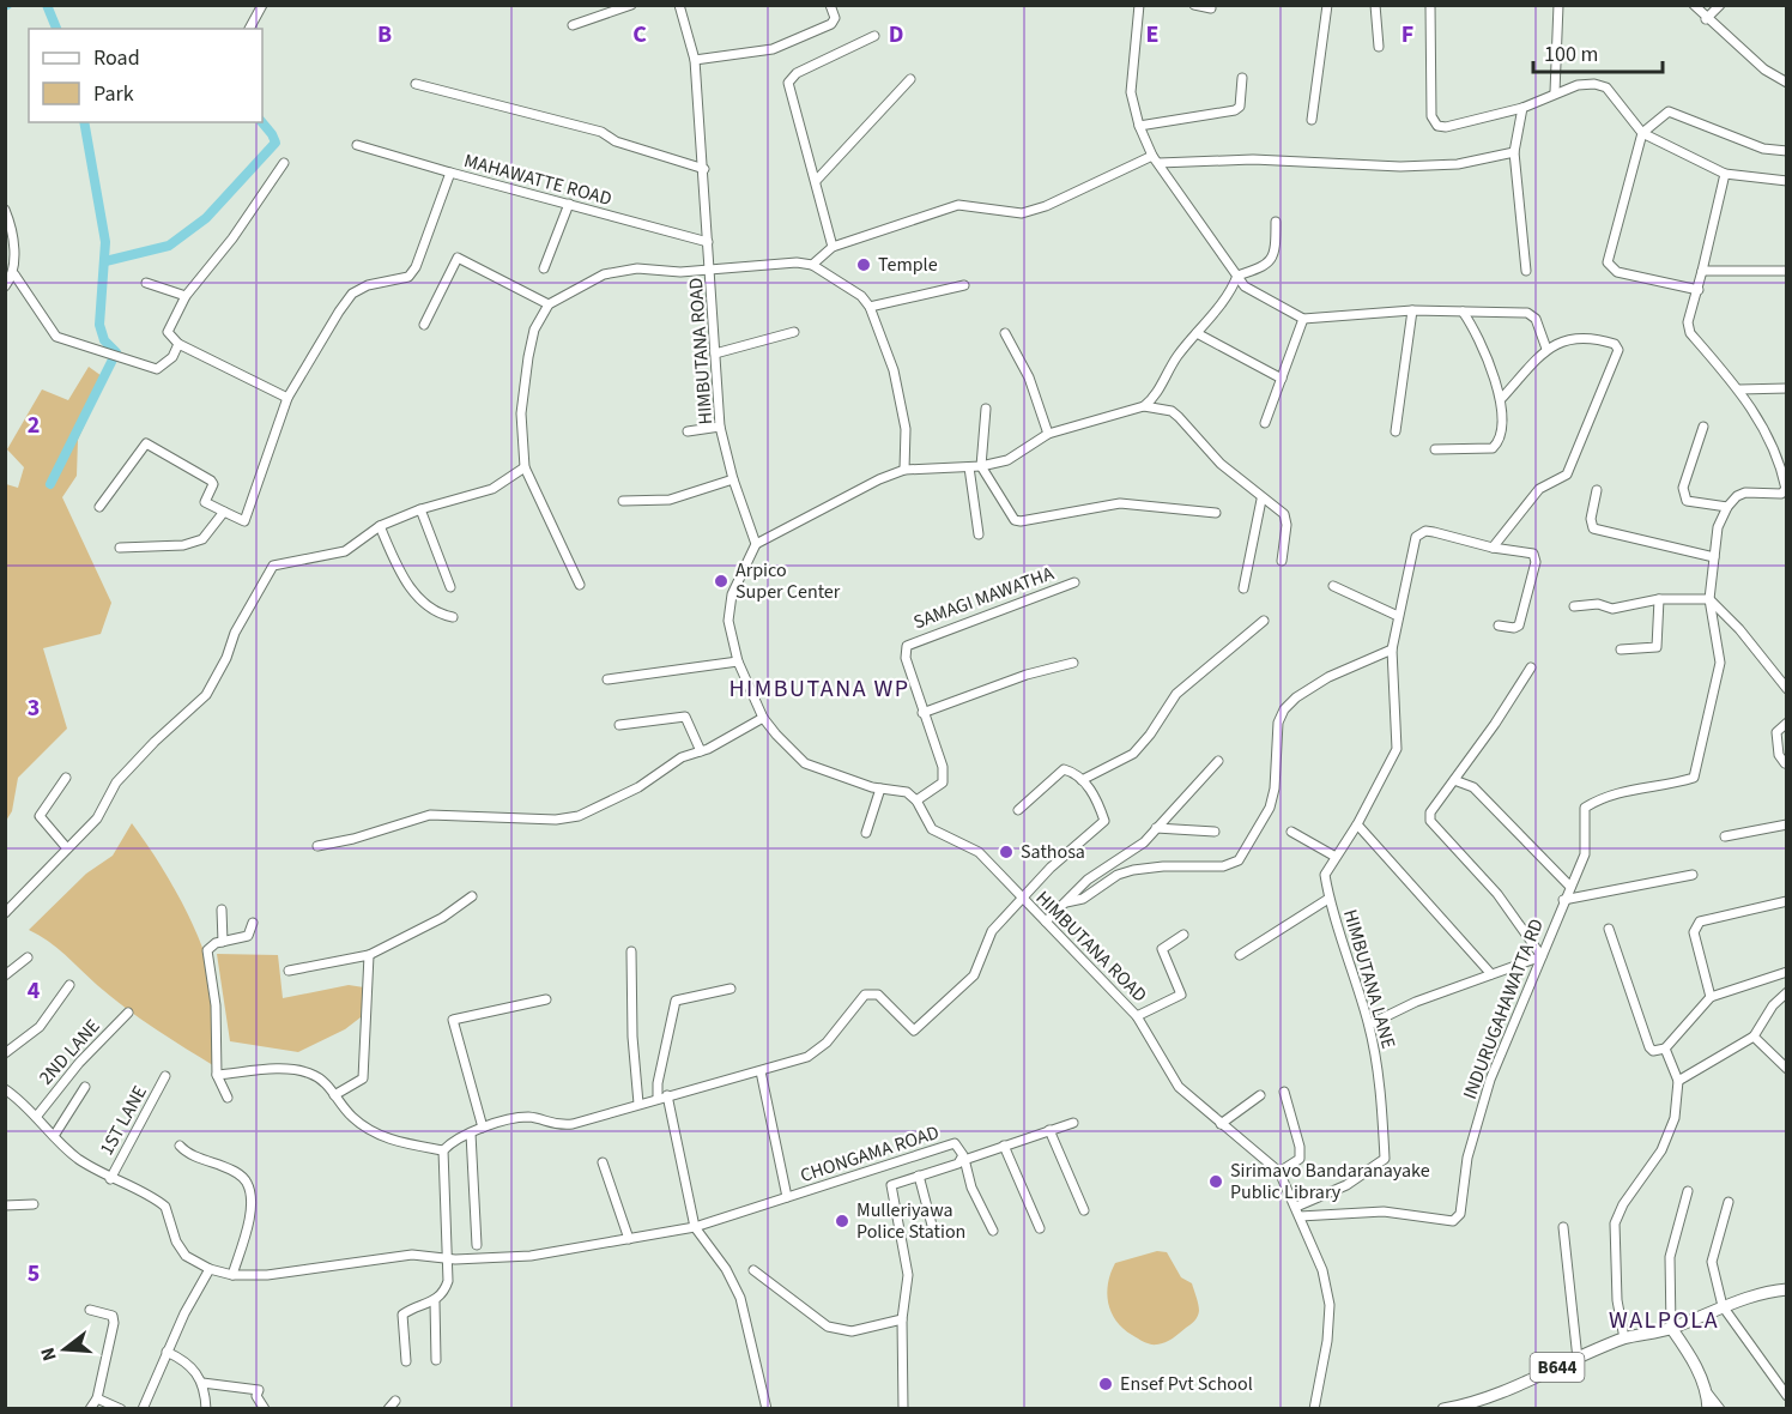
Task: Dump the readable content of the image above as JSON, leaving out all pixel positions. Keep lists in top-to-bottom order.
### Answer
{
  "streets": {
    "main road": ["B644"],
    "street": [
      "MAHAWATTE ROAD",
      "HIMBUTANA ROAD",
      "SAMAGI MAWATHA",
      "HIMBUTANA LANE",
      "INDURUGAHAWATTA RD",
      "2ND LANE",
      "1ST LANE",
      "CHONGAMA ROAD"
    ]
  },
  "crossings": [
    ["MAHAWATTE ROAD", "HIMBUTANA ROAD"],
    ["HIMBUTANA ROAD", "SAMAGI MAWATHA"],
    ["HIMBUTANA ROAD", "HIMBUTANA LANE"],
    ["HIMBUTANA ROAD", "INDURUGAHAWATTA RD"],
    ["HIMBUTANA LANE", "INDURUGAHAWATTA RD"],
    ["2ND LANE", "CHONGAMA ROAD"],
    ["1ST LANE", "CHONGAMA ROAD"]
  ],
  "districts": ["HIMBUTANA WP", "WALPOLA"],
  "places": [
    "Temple",
    "Arpico Super Center",
    "Sathosa",
    "Sirimavo Bandaranayake Public Library",
    "Mulleriyawa Police Station",
    "Ensef Pvt School"
  ],
  "legend": ["Road", "Park"],
  "scale_bar": "100 m",
  "north": "left",
  "grid": {
    "columns": [
      "B",
      "C",
      "D",
      "E",
      "F"
    ],
    "rows": [
      "2",
      "3",
      "4",
      "5"
    ]
  }
}
